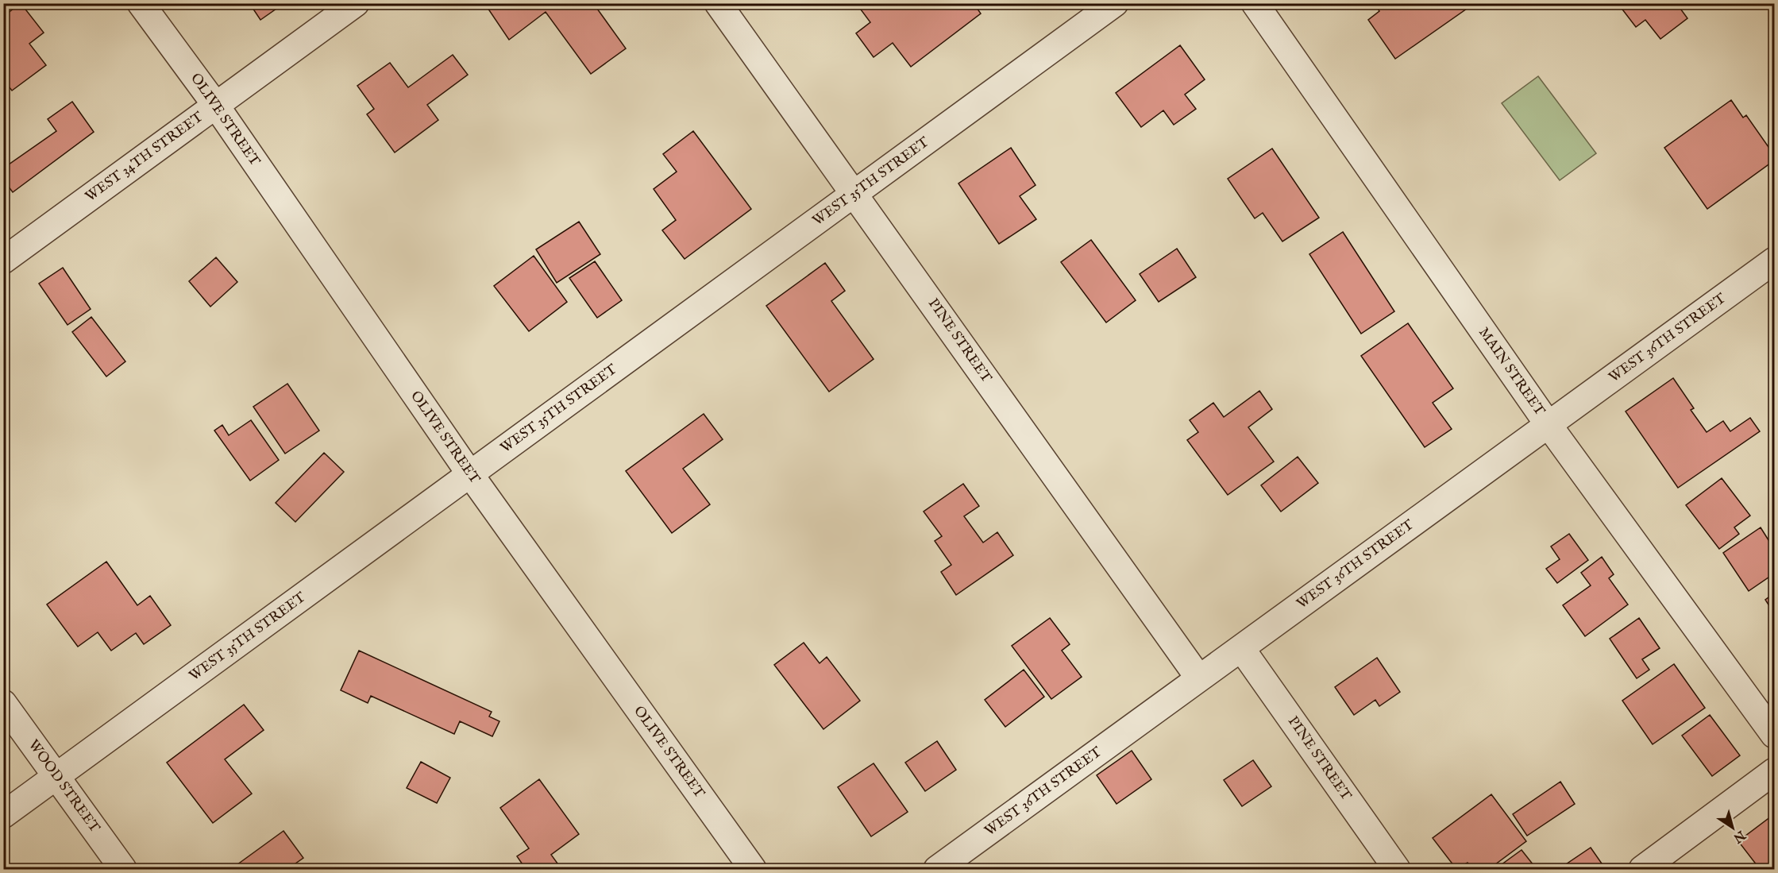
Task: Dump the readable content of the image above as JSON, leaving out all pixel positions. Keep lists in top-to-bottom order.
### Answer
{
  "streets": {
    "street": [
      "OLIVE STREET",
      "WEST 34TH STREET",
      "WEST 35TH STREET",
      "WEST 36TH STREET",
      "PINE STREET",
      "MAIN STREET",
      "WOOD STREET"
    ]
  },
  "crossings": [
    ["OLIVE STREET", "WEST 34TH STREET"],
    ["OLIVE STREET", "WEST 35TH STREET"],
    ["WEST 35TH STREET", "PINE STREET"],
    ["WEST 35TH STREET", "WOOD STREET"],
    ["WEST 36TH STREET", "PINE STREET"],
    ["WEST 36TH STREET", "MAIN STREET"]
  ],
  "north": "bottom right"
}
